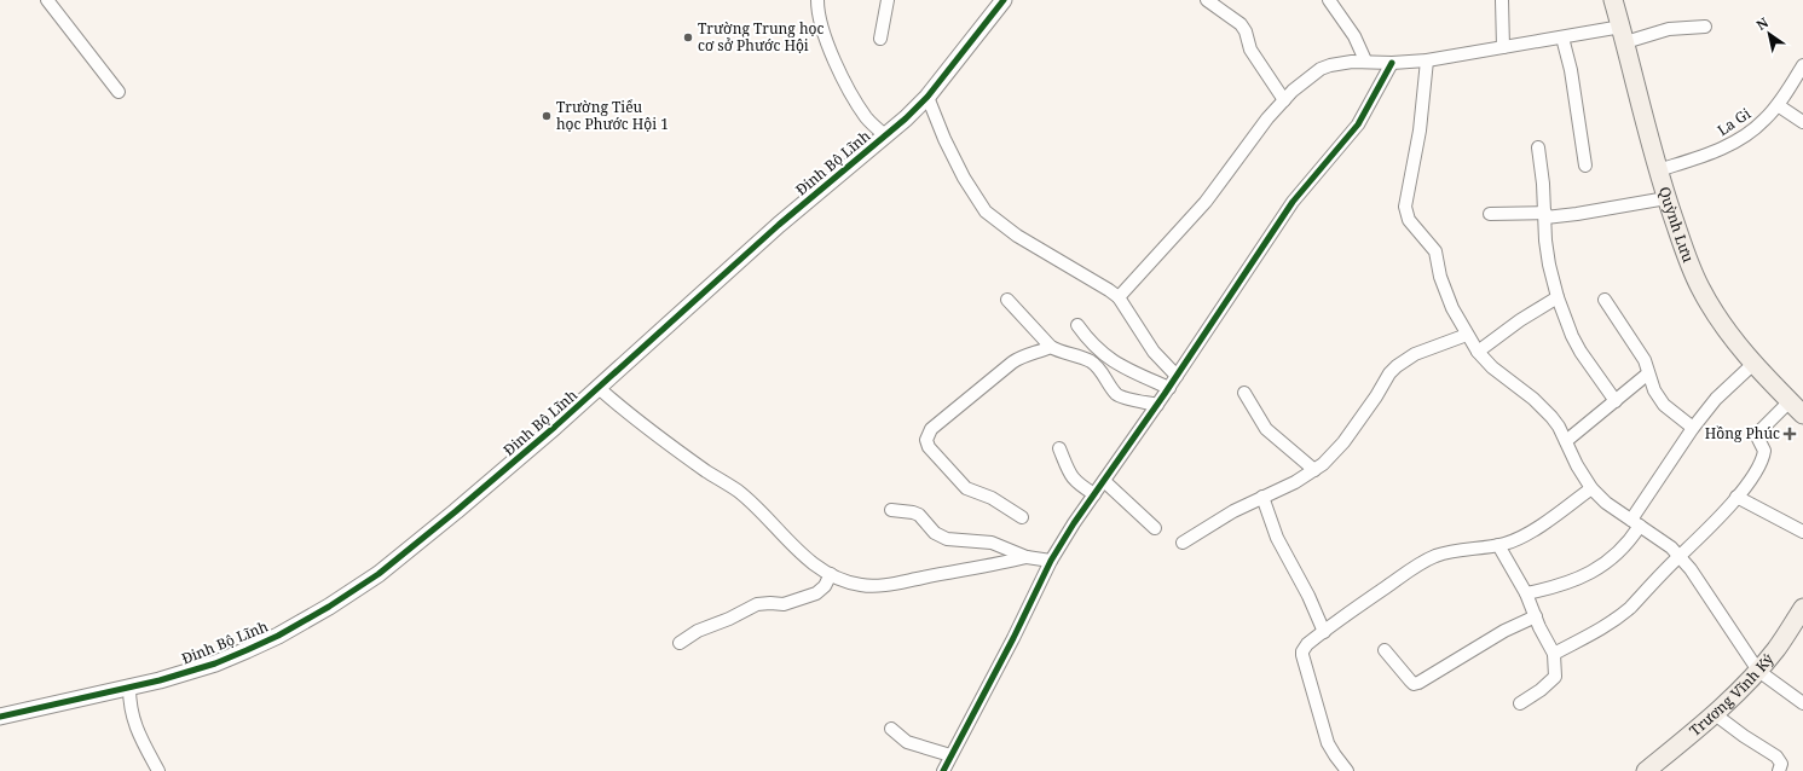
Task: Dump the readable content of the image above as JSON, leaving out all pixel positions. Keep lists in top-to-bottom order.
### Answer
{
  "streets": {
    "main road": ["Quỳnh Lưu", "Trương Vĩnh Ký"],
    "street": ["La Gi", "Đinh Bộ Lĩnh"]
  },
  "crossings": [
    ["La Gi", "Quỳnh Lưu"]
  ],
  "places": {
    "other": ["Trường Trung học cơ sở Phước Hội", "Trường Tiểu học Phước Hội 1"],
    "health": ["Hồng Phúc"]
  },
  "north": "top left"
}
